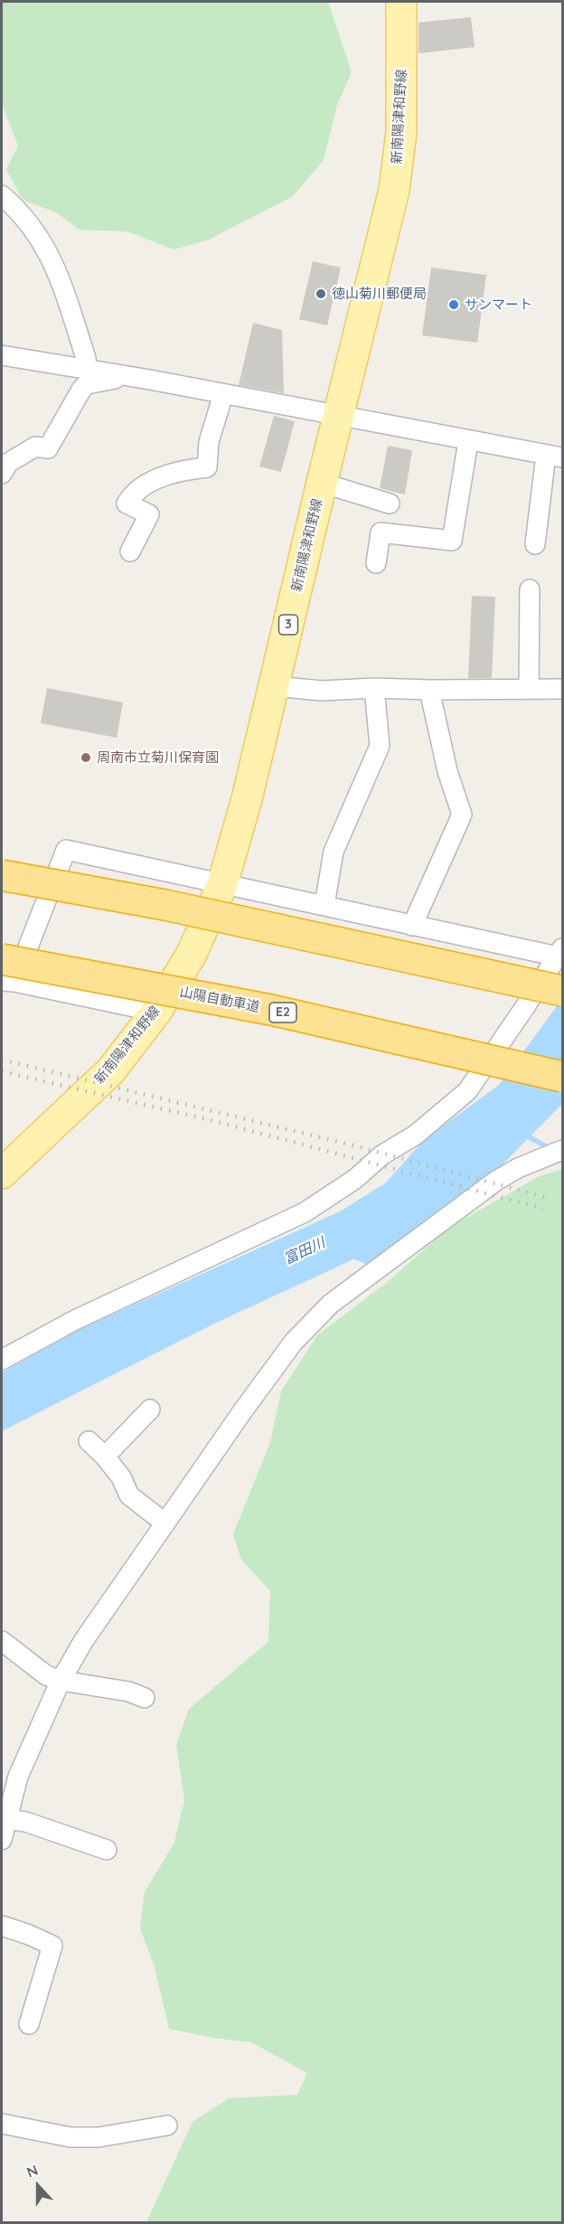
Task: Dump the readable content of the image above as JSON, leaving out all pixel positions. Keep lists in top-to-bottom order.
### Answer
{
  "streets": {
    "highway": ["山陽自動車道", "E2"],
    "main road": ["新南陽津和野線", "3"]
  },
  "water": ["富田川"],
  "places": ["徳山菊川郵便局", "サンマート", "周南市立菊川保育園"],
  "north": "top"
}
